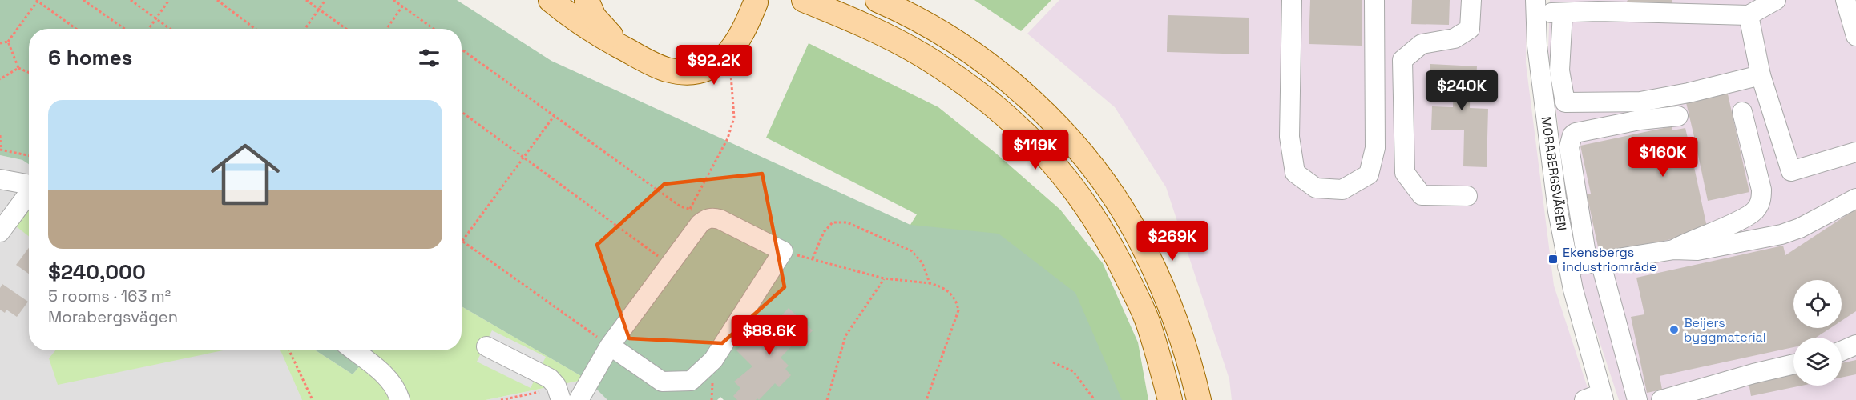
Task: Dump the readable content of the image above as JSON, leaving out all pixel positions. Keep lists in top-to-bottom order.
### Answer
{
  "streets": {
    "street": ["MORABERGSVÄGEN"]
  },
  "places": {
    "transit": ["Ekensbergs industriområde"],
    "other": ["Beijers byggmaterial"]
  },
  "page": {
    "heading": "6 homes",
    "price": [
      "$92.2K",
      "$240K",
      "$119K",
      "$160K",
      "$269K",
      "$88.6K"
    ],
    "list": [
      {
        "name": "$240,000",
        "note": "5 rooms · 163 m² · Morabergsvägen"
      }
    ]
  }
}
